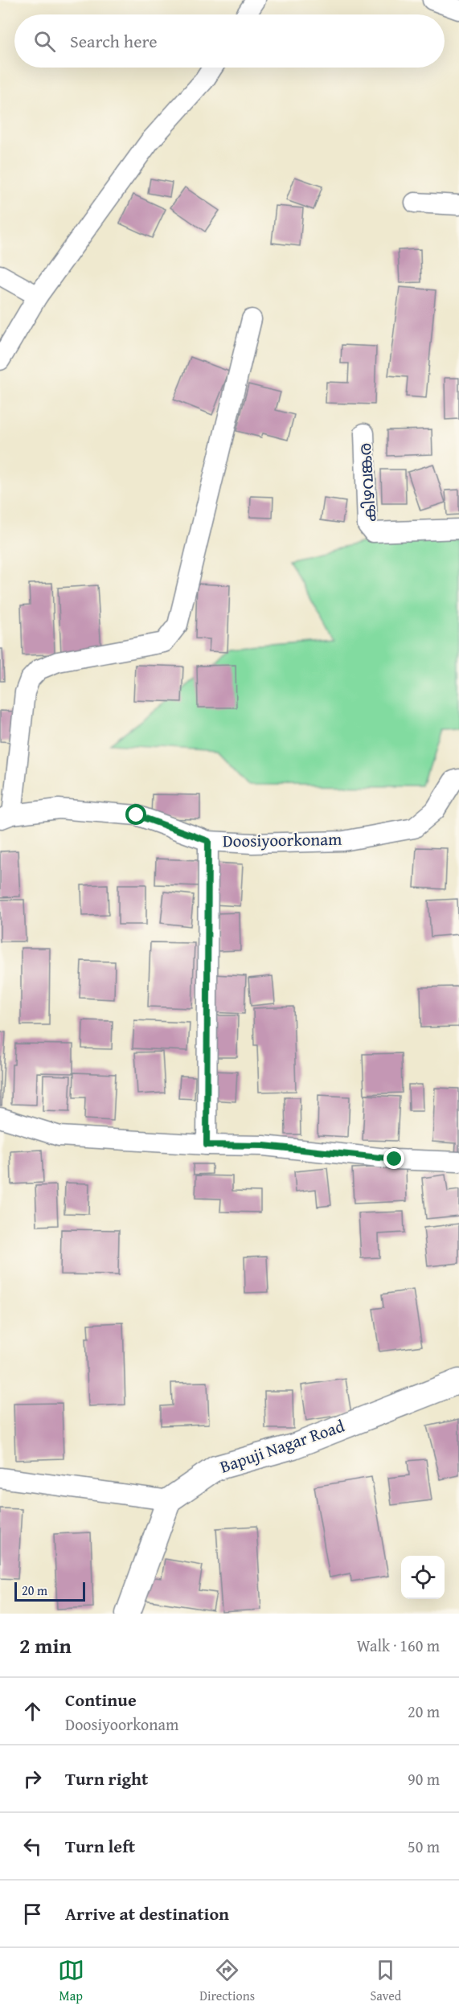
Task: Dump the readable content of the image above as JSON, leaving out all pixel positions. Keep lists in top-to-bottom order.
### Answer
{
  "streets": {
    "street": ["കിഴവങ്കര", "Doosiyoorkonam", "Bapuji Nagar Road"]
  },
  "scale_bar": "20 m",
  "page": {
    "search": "Search here",
    "scale": "20 m",
    "heading": ["2 min", "Walk · 160 m"],
    "list": [
      ["Continue", "Doosiyoorkonam", "20 m"],
      ["Turn right", "90 m"],
      ["Turn left", "50 m"],
      "Arrive at destination"
    ],
    "nav": ["Map", "Directions", "Saved"]
  }
}
